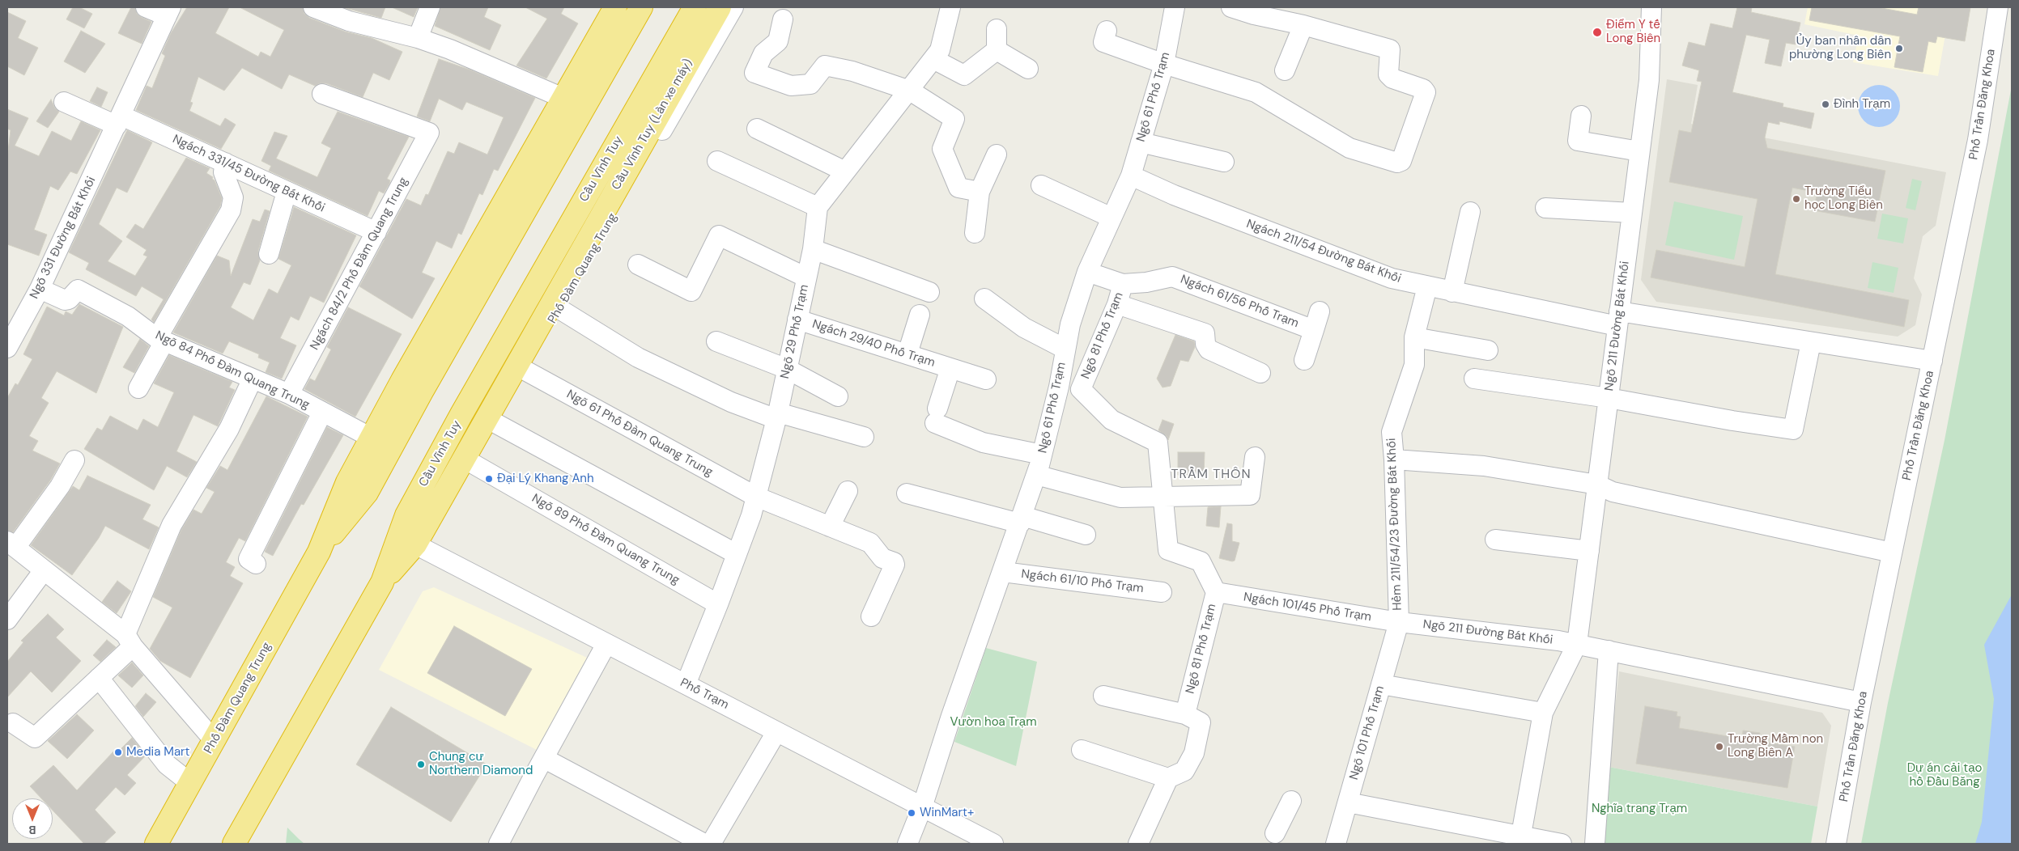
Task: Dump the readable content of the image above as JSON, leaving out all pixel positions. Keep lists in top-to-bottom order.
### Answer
{
  "streets": {
    "highway": ["Cầu Vĩnh Tuy (Làn xe máy)", "Cầu Vĩnh Tuy", "Phố Đàm Quang Trung"],
    "street": [
      "Ngõ 61 Phố Trạm",
      "Phố Trần Đăng Khoa",
      "Ngách 331/45 Đường Bát Khối",
      "Ngõ 331 Đường Bát Khối",
      "Ngách 211/54 Đường Bát Khối",
      "Ngách 84/2 Phố Đàm Quang Trung",
      "Ngách 61/56 Phố Trạm",
      "Ngõ 211 Đường Bát Khối",
      "Ngõ 29 Phố Trạm",
      "Ngõ 81 Phố Trạm",
      "Ngách 29/40 Phố Trạm",
      "Ngõ 84 Phố Đàm Quang Trung",
      "Ngõ 61 Phố Đàm Quang Trung",
      "Hẻm 211/54/23 Đường Bát Khối",
      "Ngõ 89 Phố Đàm Quang Trung",
      "Ngách 61/10 Phố Trạm",
      "Ngách 101/45 Phố Trạm",
      "Phố Trạm",
      "Ngõ 101 Phố Trạm"
    ]
  },
  "crossings": [
    ["Ngõ 61 Phố Trạm", "Ngách 211/54 Đường Bát Khối"],
    ["Ngõ 61 Phố Trạm", "Ngách 61/56 Phố Trạm"],
    ["Ngõ 61 Phố Trạm", "Ngách 61/10 Phố Trạm"],
    ["Ngõ 61 Phố Trạm", "Phố Trạm"],
    ["Phố Trần Đăng Khoa", "Ngách 211/54 Đường Bát Khối"],
    ["Phố Trần Đăng Khoa", "Ngõ 211 Đường Bát Khối"],
    ["Cầu Vĩnh Tuy (Làn xe máy)", "Cầu Vĩnh Tuy"],
    ["Cầu Vĩnh Tuy", "Phố Đàm Quang Trung"],
    ["Cầu Vĩnh Tuy", "Phố Trạm"],
    ["Ngách 331/45 Đường Bát Khối", "Ngõ 331 Đường Bát Khối"],
    ["Ngách 331/45 Đường Bát Khối", "Ngách 84/2 Phố Đàm Quang Trung"],
    ["Ngõ 331 Đường Bát Khối", "Ngõ 84 Phố Đàm Quang Trung"],
    ["Ngách 211/54 Đường Bát Khối", "Ngõ 211 Đường Bát Khối"],
    ["Ngách 211/54 Đường Bát Khối", "Hẻm 211/54/23 Đường Bát Khối"],
    ["Ngách 84/2 Phố Đàm Quang Trung", "Ngõ 84 Phố Đàm Quang Trung"],
    ["Phố Đàm Quang Trung", "Ngõ 61 Phố Đàm Quang Trung"],
    ["Phố Đàm Quang Trung", "Ngõ 89 Phố Đàm Quang Trung"],
    ["Ngách 61/56 Phố Trạm", "Ngõ 81 Phố Trạm"],
    ["Ngõ 211 Đường Bát Khối", "Hẻm 211/54/23 Đường Bát Khối"],
    ["Ngõ 211 Đường Bát Khối", "Ngách 101/45 Phố Trạm"],
    ["Ngõ 211 Đường Bát Khối", "Ngõ 101 Phố Trạm"],
    ["Ngõ 29 Phố Trạm", "Ngách 29/40 Phố Trạm"],
    ["Ngõ 29 Phố Trạm", "Ngõ 61 Phố Đàm Quang Trung"],
    ["Ngõ 29 Phố Trạm", "Ngõ 89 Phố Đàm Quang Trung"],
    ["Ngõ 29 Phố Trạm", "Phố Trạm"],
    ["Ngõ 81 Phố Trạm", "Ngách 101/45 Phố Trạm"],
    ["Hẻm 211/54/23 Đường Bát Khối", "Ngách 101/45 Phố Trạm"],
    ["Hẻm 211/54/23 Đường Bát Khối", "Ngõ 101 Phố Trạm"],
    ["Ngách 101/45 Phố Trạm", "Ngõ 101 Phố Trạm"]
  ],
  "districts": ["TRẦM THÔN"],
  "parks": ["Vườn hoa Trạm", "Dự án cải tạo hồ Đầu Băng", "Nghĩa trang Trạm"],
  "places": [
    "Điểm Y tế Long Biên",
    "Ủy ban nhân dân phường Long Biên",
    "Đình Trạm",
    "Trường Tiểu học Long Biên",
    "Đại Lý Khang Anh",
    "Trường Mầm non Long Biên A",
    "Media Mart",
    "Chung cư Northern Diamond",
    "WinMart+"
  ],
  "north": "bottom"
}
